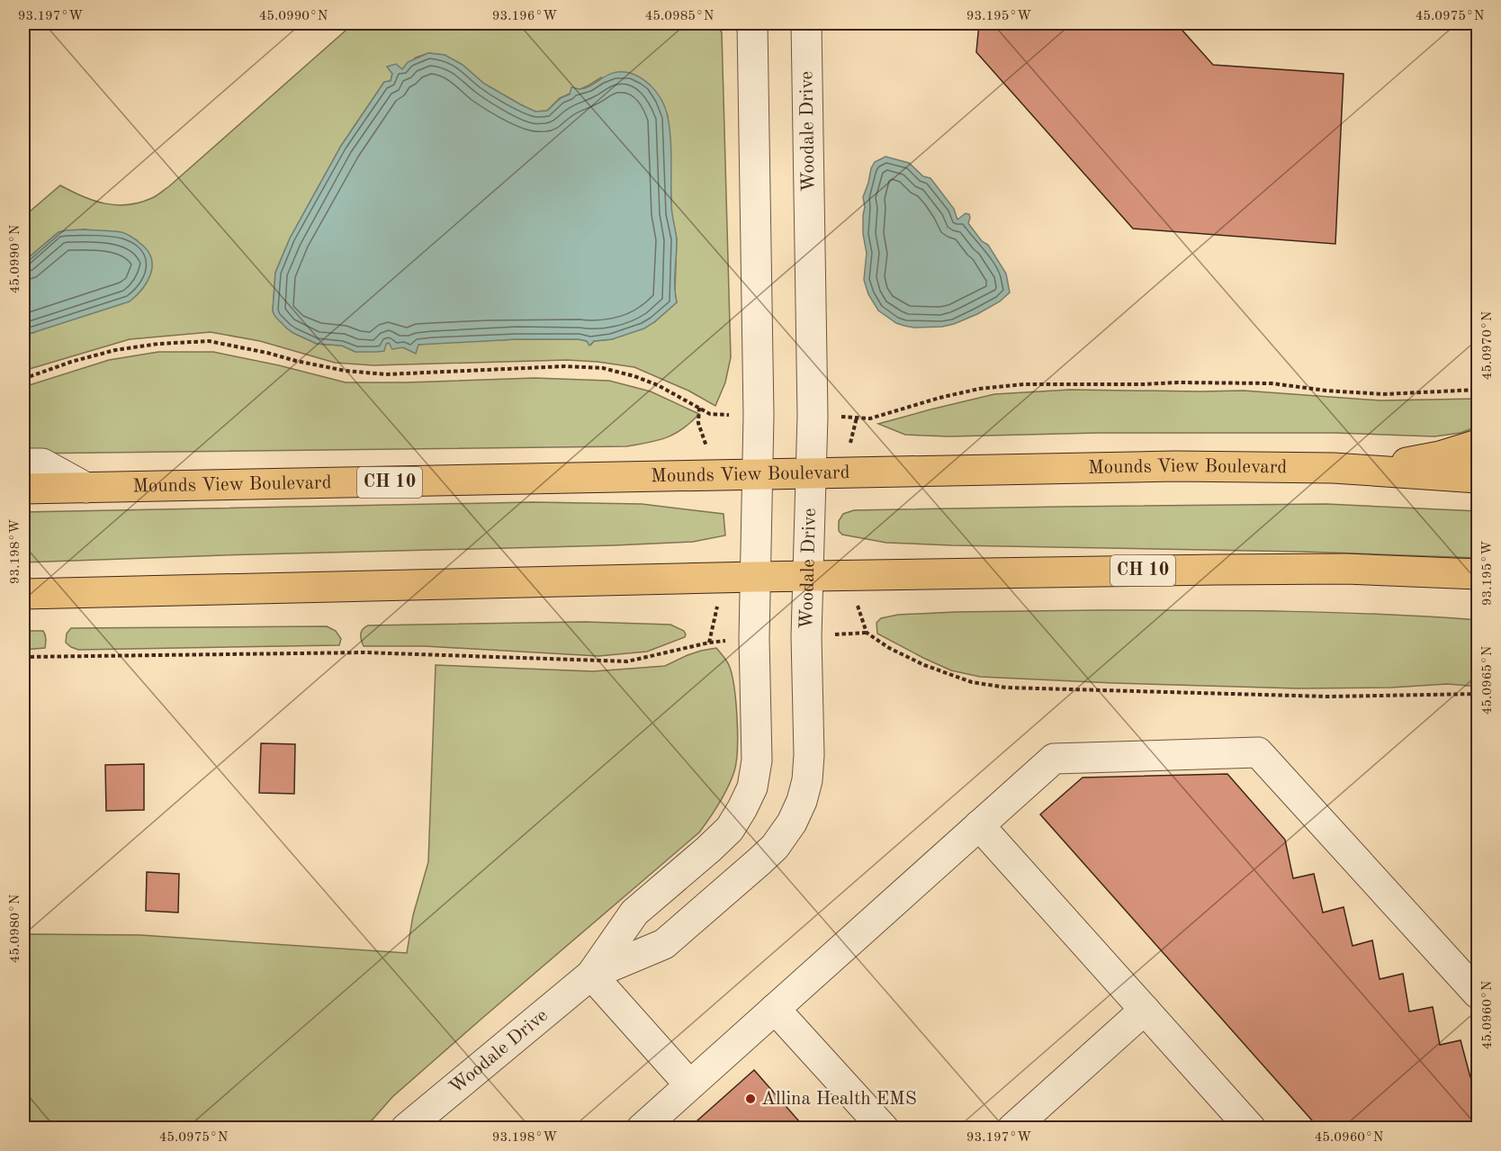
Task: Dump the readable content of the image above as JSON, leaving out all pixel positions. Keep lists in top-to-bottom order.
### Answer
{
  "streets": {
    "main road": ["Mounds View Boulevard", "CH 10"],
    "street": ["Woodale Drive"]
  },
  "crossings": [
    ["Woodale Drive", "Mounds View Boulevard"],
    ["Woodale Drive", "CH 10"]
  ],
  "places": ["Allina Health EMS"],
  "coordinates": [
    "93.197°W",
    "45.0990°N",
    "93.196°W",
    "45.0985°N",
    "93.195°W",
    "45.0975°N",
    "45.0970°N",
    "93.198°W",
    "45.0965°N",
    "45.0980°N",
    "45.0960°N"
  ]
}
